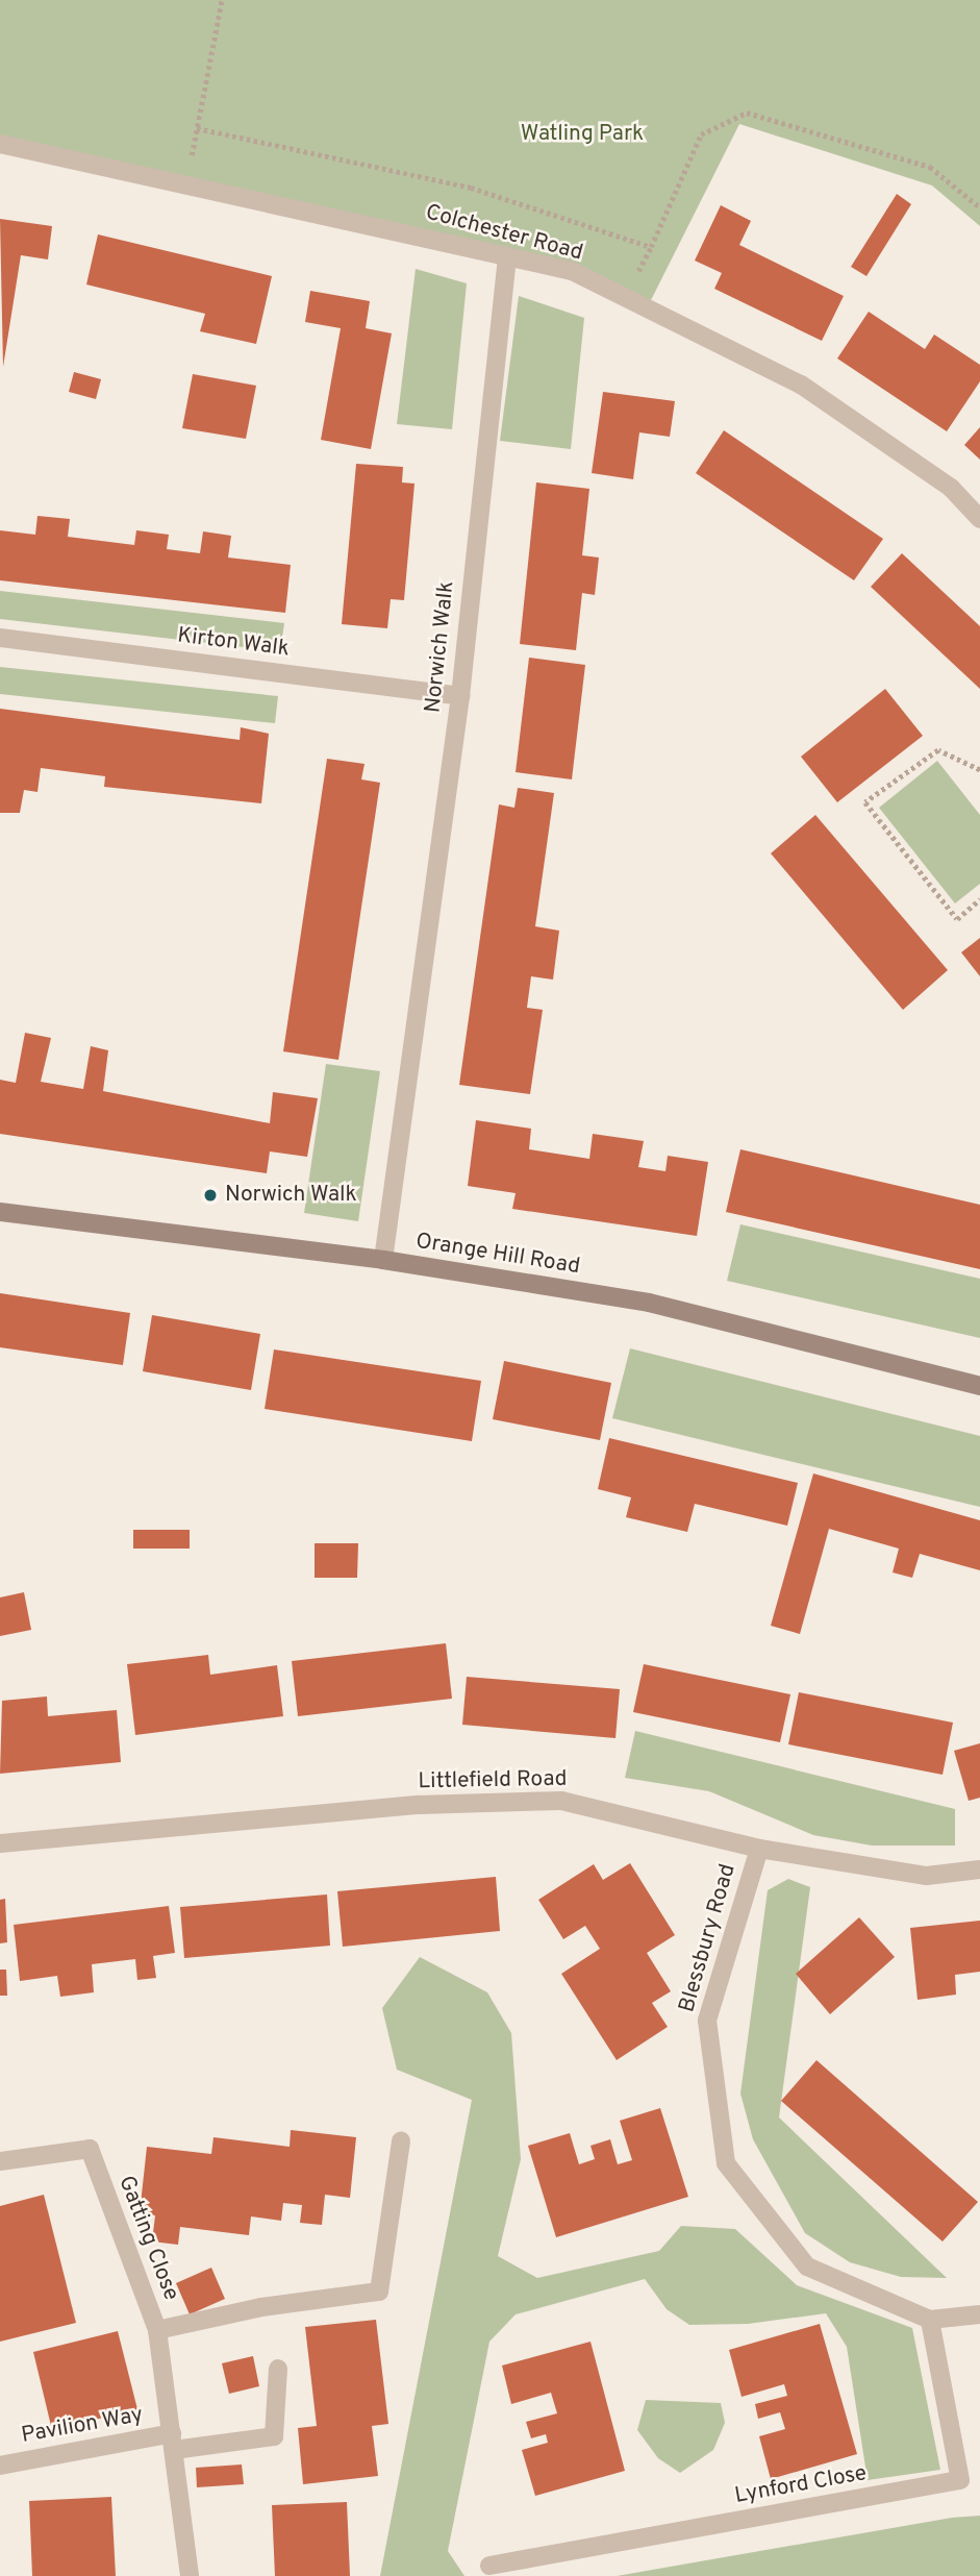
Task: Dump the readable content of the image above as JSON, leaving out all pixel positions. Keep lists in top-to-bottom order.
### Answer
{
  "streets": {
    "street": [
      "Colchester Road",
      "Kirton Walk",
      "Norwich Walk",
      "Orange Hill Road",
      "Littlefield Road",
      "Blessbury Road",
      "Gatting Close",
      "Pavilion Way",
      "Lynford Close"
    ]
  },
  "crossings": [
    ["Colchester Road", "Norwich Walk"],
    ["Kirton Walk", "Norwich Walk"],
    ["Norwich Walk", "Orange Hill Road"],
    ["Littlefield Road", "Blessbury Road"],
    ["Blessbury Road", "Lynford Close"],
    ["Gatting Close", "Pavilion Way"]
  ],
  "parks": ["Watling Park"],
  "places": ["Norwich Walk"]
}
